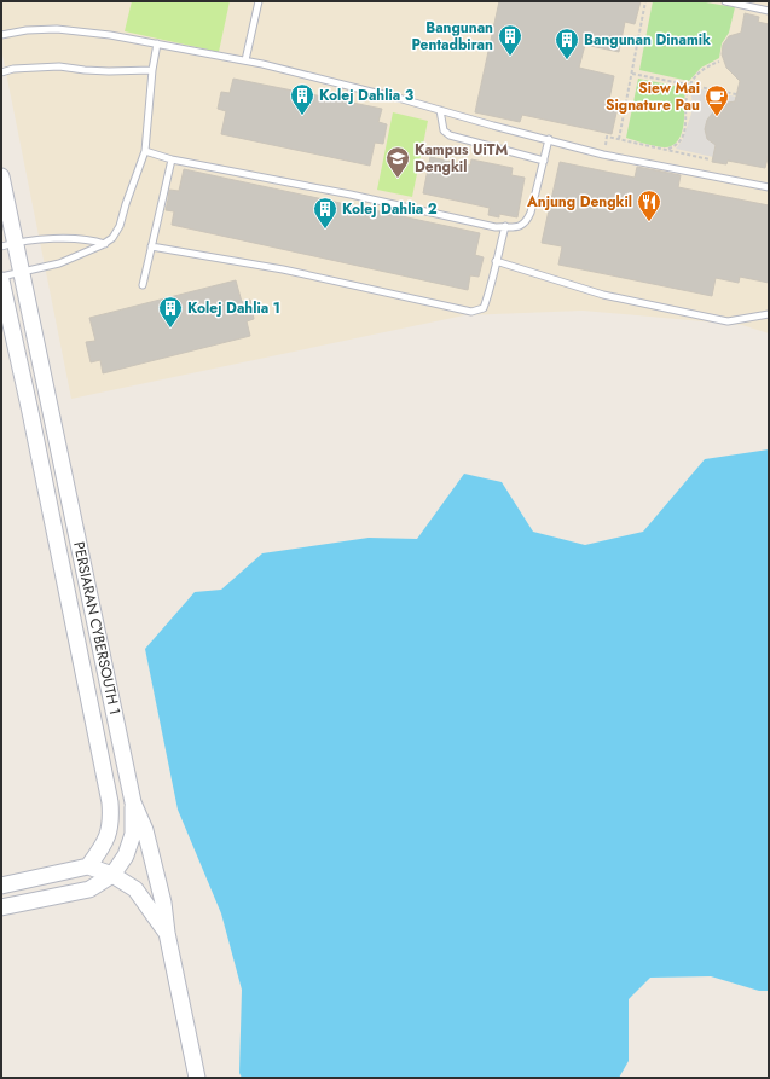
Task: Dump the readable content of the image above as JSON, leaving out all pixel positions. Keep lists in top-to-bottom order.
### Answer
{
  "streets": {
    "street": ["PERSIARAN CYBERSOUTH 1"]
  },
  "places": {
    "building": [
      "Bangunan Pentadbiran",
      "Bangunan Dinamik",
      "Kolej Dahlia 3",
      "Kolej Dahlia 2",
      "Kolej Dahlia 1"
    ],
    "cafe": ["Siew Mai Signature Pau"],
    "school or university": ["Kampus UiTM Dengkil"],
    "restaurant": ["Anjung Dengkil"]
  }
}
